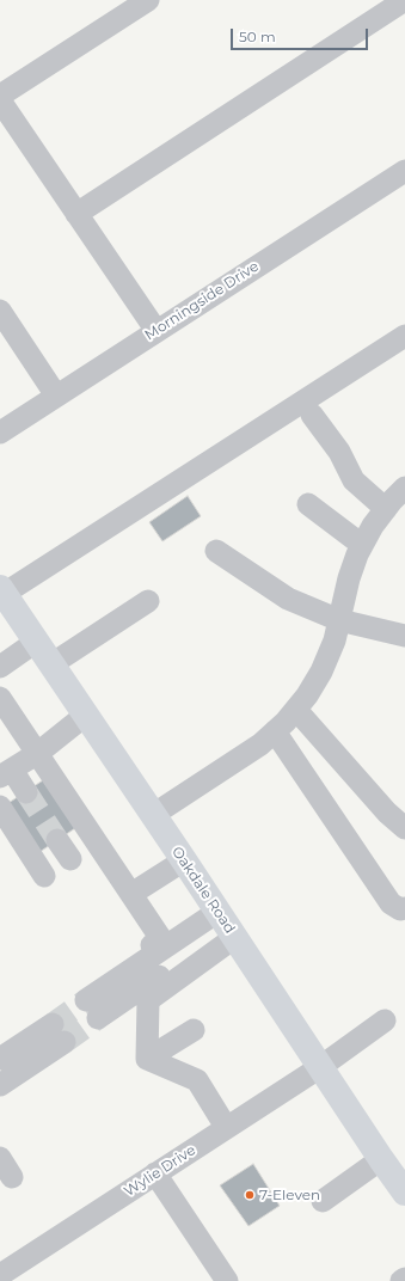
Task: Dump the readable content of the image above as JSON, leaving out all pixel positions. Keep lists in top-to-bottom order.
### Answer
{
  "streets": {
    "main road": ["Oakdale Road"],
    "street": ["Morningside Drive", "Wylie Drive"]
  },
  "crossings": [
    ["Oakdale Road", "Wylie Drive"]
  ],
  "places": ["7-Eleven"],
  "scale_bar": "50 m"
}
